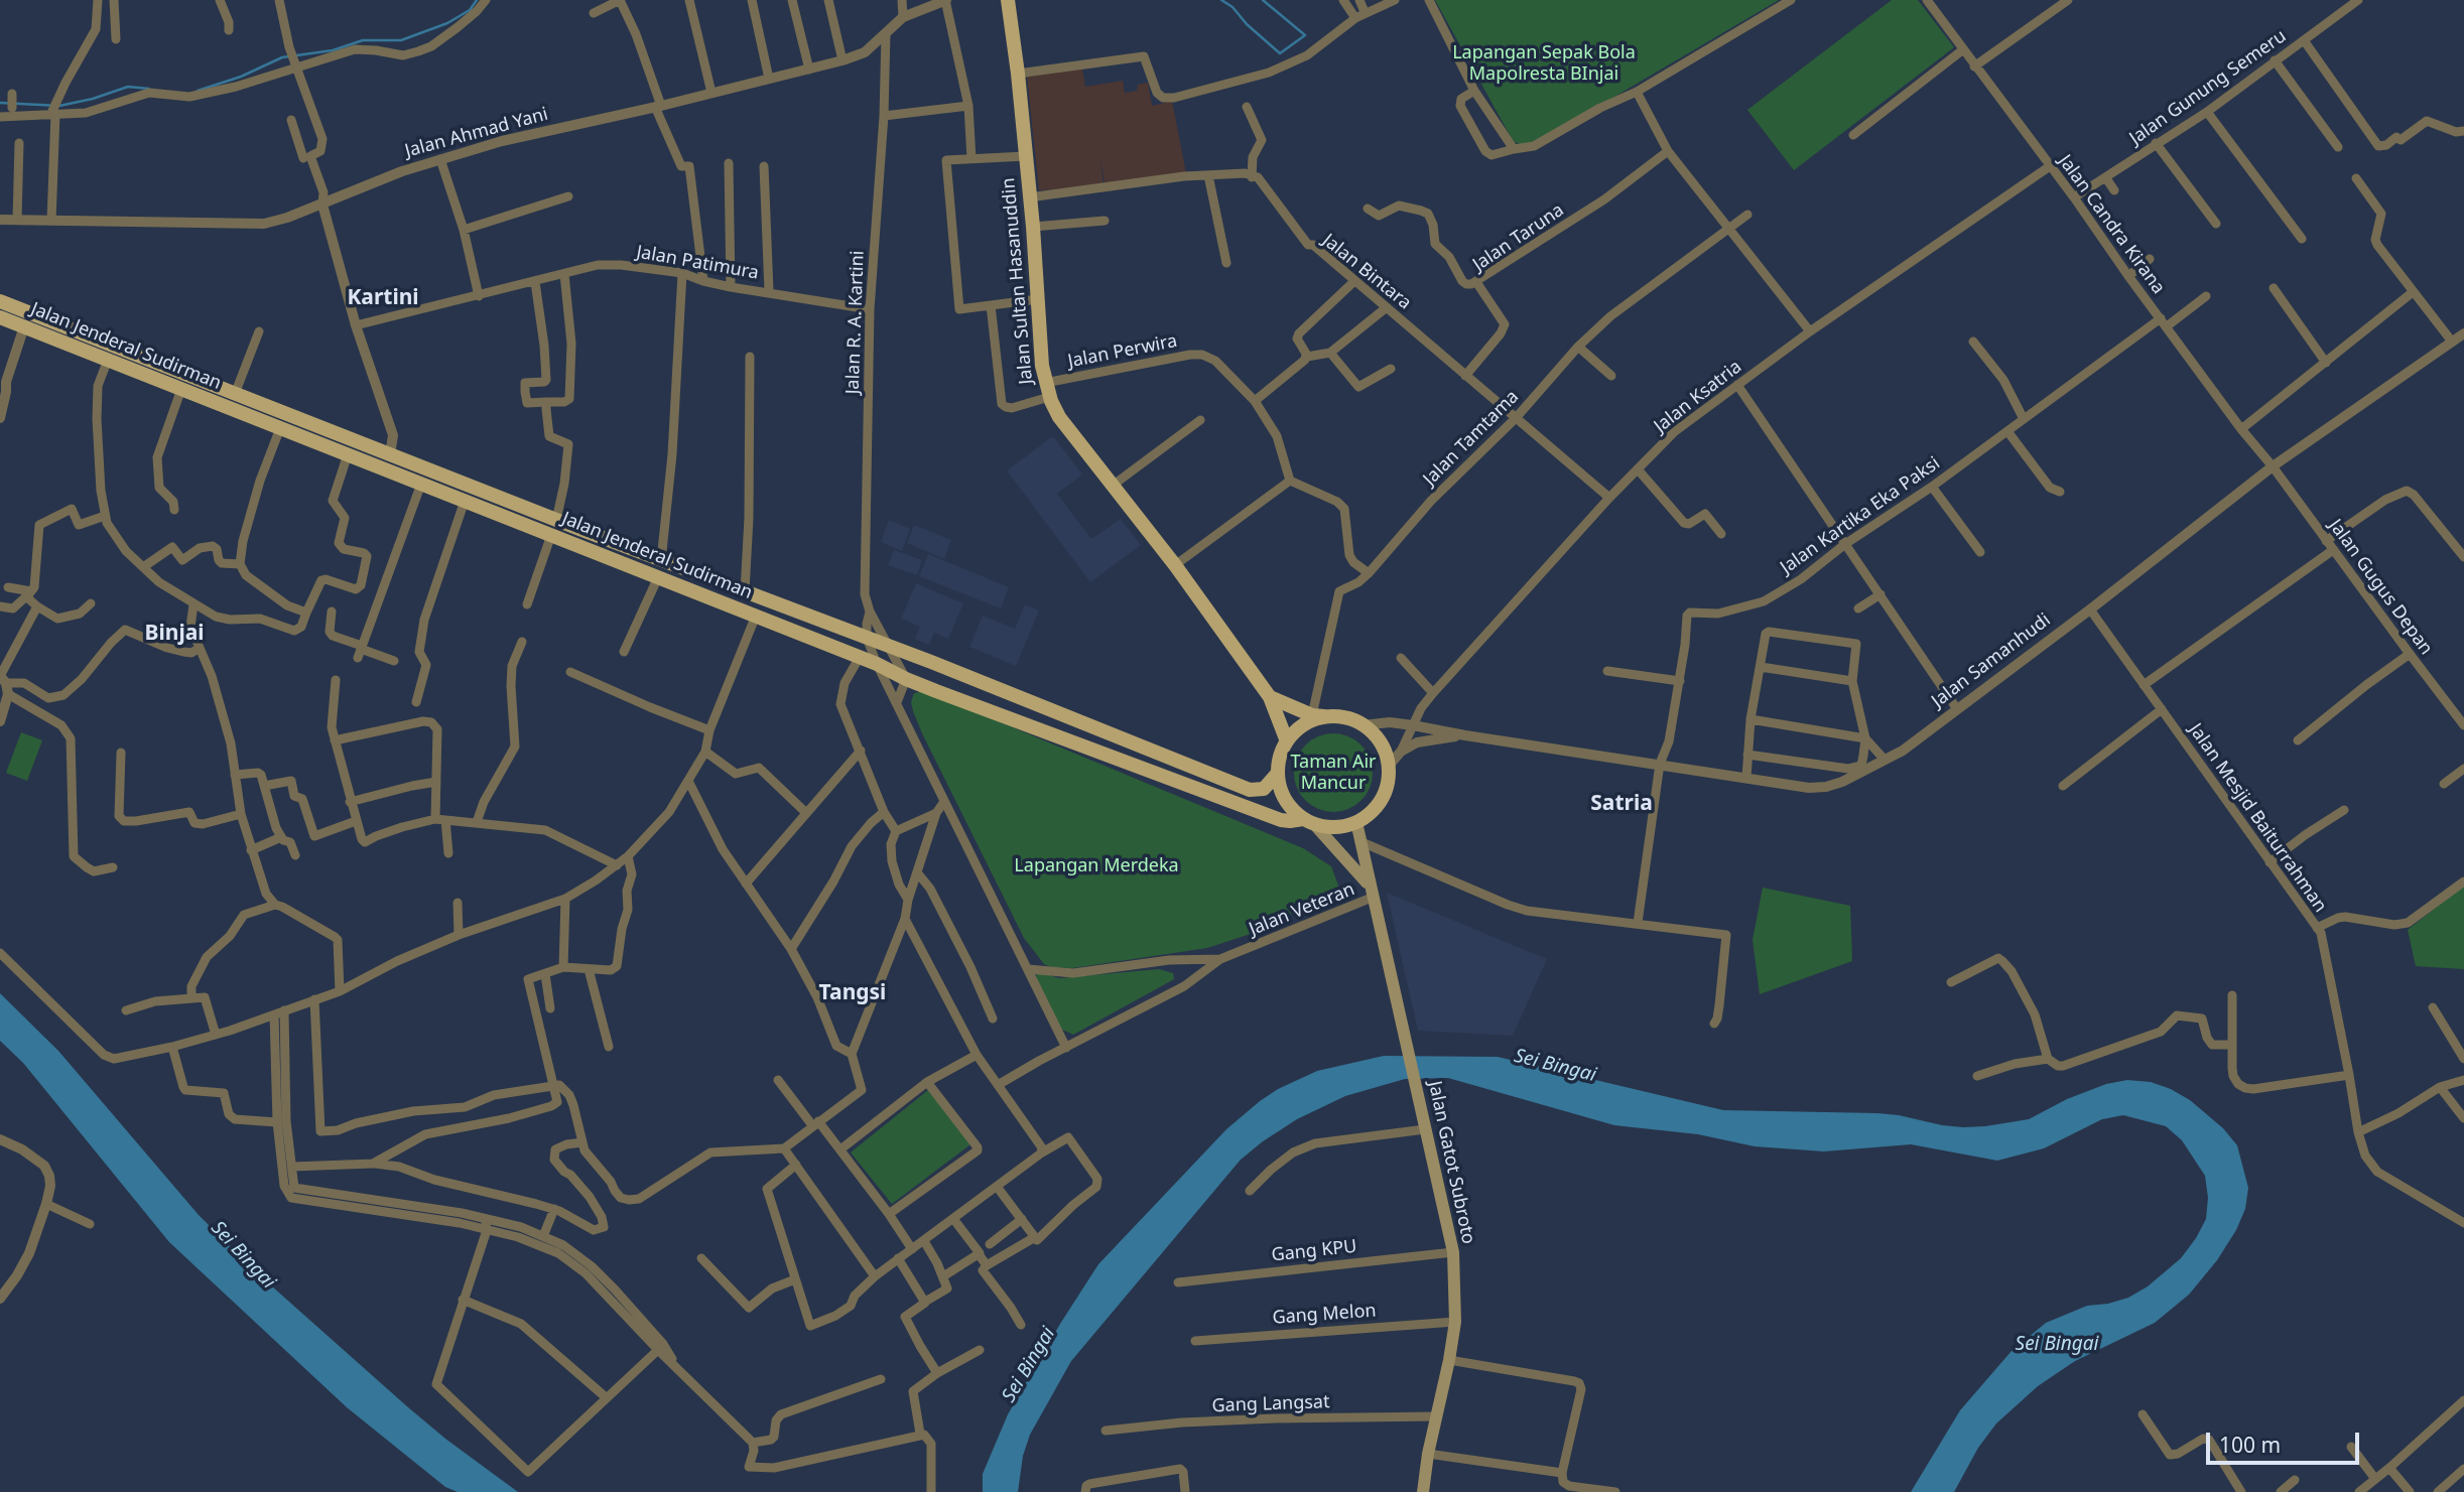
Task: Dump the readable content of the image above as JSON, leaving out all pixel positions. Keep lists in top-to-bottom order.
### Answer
{
  "streets": {
    "main road": ["Jalan Sultan Hasanuddin", "Jalan Jenderal Sudirman", "Jalan Gatot Subroto"],
    "street": [
      "Jalan Gunung Semeru",
      "Jalan Ahmad Yani",
      "Jalan Candra Kirana",
      "Jalan Taruna",
      "Jalan Patimura",
      "Jalan Bintara",
      "Jalan R. A. Kartini",
      "Jalan Perwira",
      "Jalan Ksatria",
      "Jalan Tamtama",
      "Jalan Kartika Eka Paksi",
      "Jalan Gugus Depan",
      "Jalan Samanhudi",
      "Jalan Mesjid Baiturrahman",
      "Jalan Veteran",
      "Gang KPU",
      "Gang Melon",
      "Gang Langsat"
    ]
  },
  "crossings": [
    ["Jalan Gunung Semeru", "Jalan Candra Kirana"],
    ["Jalan Ahmad Yani", "Jalan R. A. Kartini"],
    ["Jalan Candra Kirana", "Jalan Ksatria"],
    ["Jalan Candra Kirana", "Jalan Kartika Eka Paksi"],
    ["Jalan Candra Kirana", "Jalan Gugus Depan"],
    ["Jalan Candra Kirana", "Jalan Samanhudi"],
    ["Jalan Taruna", "Jalan Bintara"],
    ["Jalan Patimura", "Jalan R. A. Kartini"],
    ["Jalan Bintara", "Jalan Ksatria"],
    ["Jalan Bintara", "Jalan Tamtama"],
    ["Jalan Sultan Hasanuddin", "Jalan Jenderal Sudirman"],
    ["Jalan Sultan Hasanuddin", "Jalan Perwira"],
    ["Jalan Sultan Hasanuddin", "Jalan Samanhudi"],
    ["Jalan Sultan Hasanuddin", "Jalan Gatot Subroto"],
    ["Jalan R. A. Kartini", "Jalan Jenderal Sudirman"],
    ["Jalan Jenderal Sudirman", "Jalan Samanhudi"],
    ["Jalan Jenderal Sudirman", "Jalan Gatot Subroto"],
    ["Jalan Ksatria", "Jalan Samanhudi"],
    ["Jalan Kartika Eka Paksi", "Jalan Samanhudi"],
    ["Jalan Gugus Depan", "Jalan Samanhudi"],
    ["Jalan Samanhudi", "Jalan Mesjid Baiturrahman"],
    ["Jalan Samanhudi", "Jalan Gatot Subroto"],
    ["Jalan Veteran", "Jalan Gatot Subroto"],
    ["Jalan Gatot Subroto", "Gang KPU"],
    ["Jalan Gatot Subroto", "Gang Melon"],
    ["Jalan Gatot Subroto", "Gang Langsat"]
  ],
  "districts": [
    "Kartini",
    "Binjai",
    "Satria",
    "Tangsi"
  ],
  "water": ["Sei Bingai"],
  "parks": ["Lapangan Sepak Bola Mapolresta BInjai", "Taman Air Mancur", "Lapangan Merdeka"],
  "scale_bar": "100 m"
}
